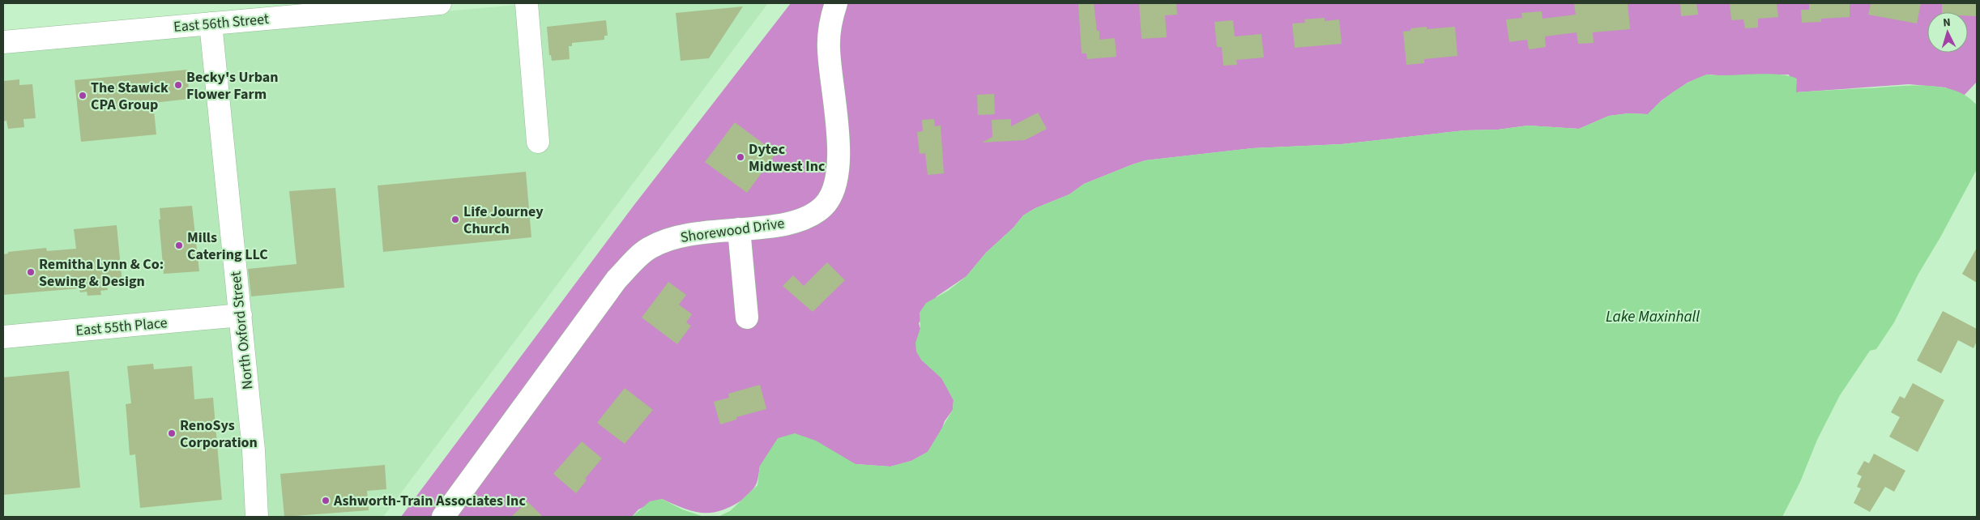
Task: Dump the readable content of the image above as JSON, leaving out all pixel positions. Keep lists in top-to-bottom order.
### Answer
{
  "streets": {
    "street": [
      "East 56th Street",
      "Shorewood Drive",
      "East 55th Place",
      "North Oxford Street"
    ]
  },
  "crossings": [
    ["East 56th Street", "North Oxford Street"],
    ["East 55th Place", "North Oxford Street"]
  ],
  "water": ["Lake Maxinhall"],
  "places": [
    "Becky's Urban Flower Farm",
    "The Stawick CPA Group",
    "Dytec Midwest Inc",
    "Life Journey Church",
    "Mills Catering LLC",
    "Remitha Lynn & Co: Sewing & Design",
    "RenoSys Corporation",
    "Ashworth-Train Associates Inc"
  ],
  "north": "top"
}
